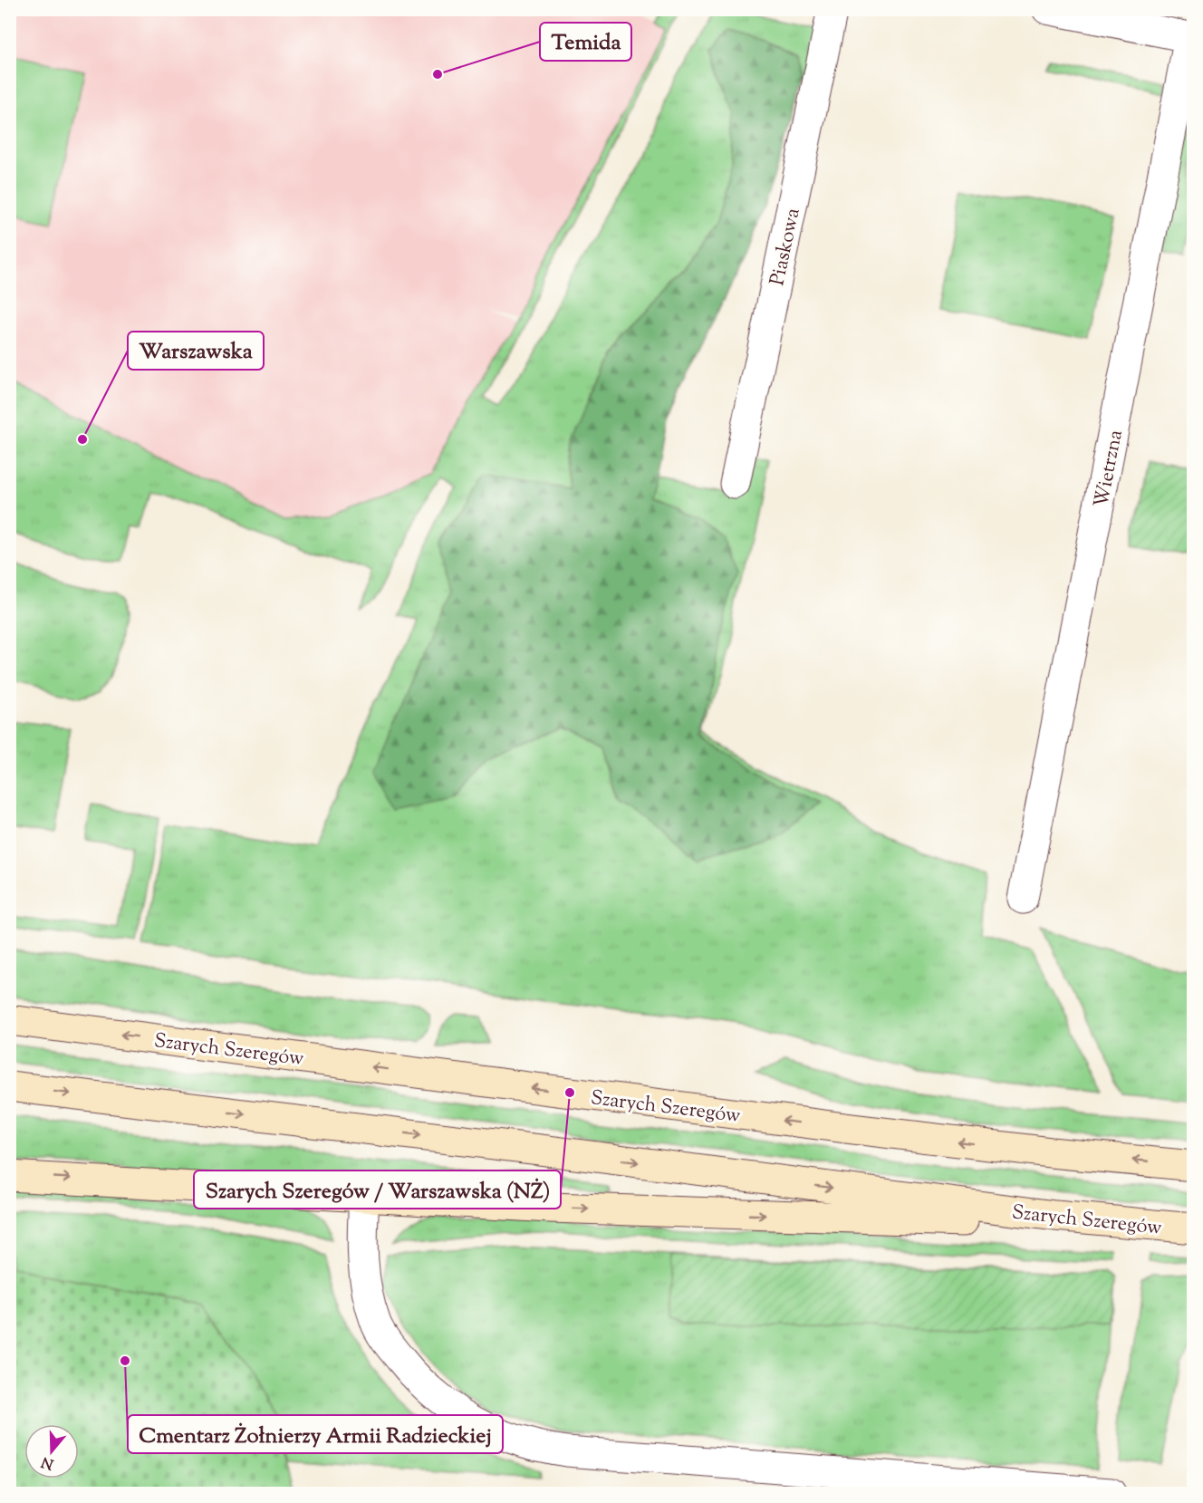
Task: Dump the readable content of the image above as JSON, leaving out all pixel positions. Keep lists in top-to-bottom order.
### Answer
{
  "streets": {
    "main road": ["Szarych Szeregów"],
    "street": ["Piaskowa", "Wietrzna"]
  },
  "places": [
    "Temida",
    "Warszawska",
    "Szarych Szeregów / Warszawska (NŻ)",
    "Cmentarz Żołnierzy Armii Radzieckiej"
  ],
  "north": "bottom"
}
